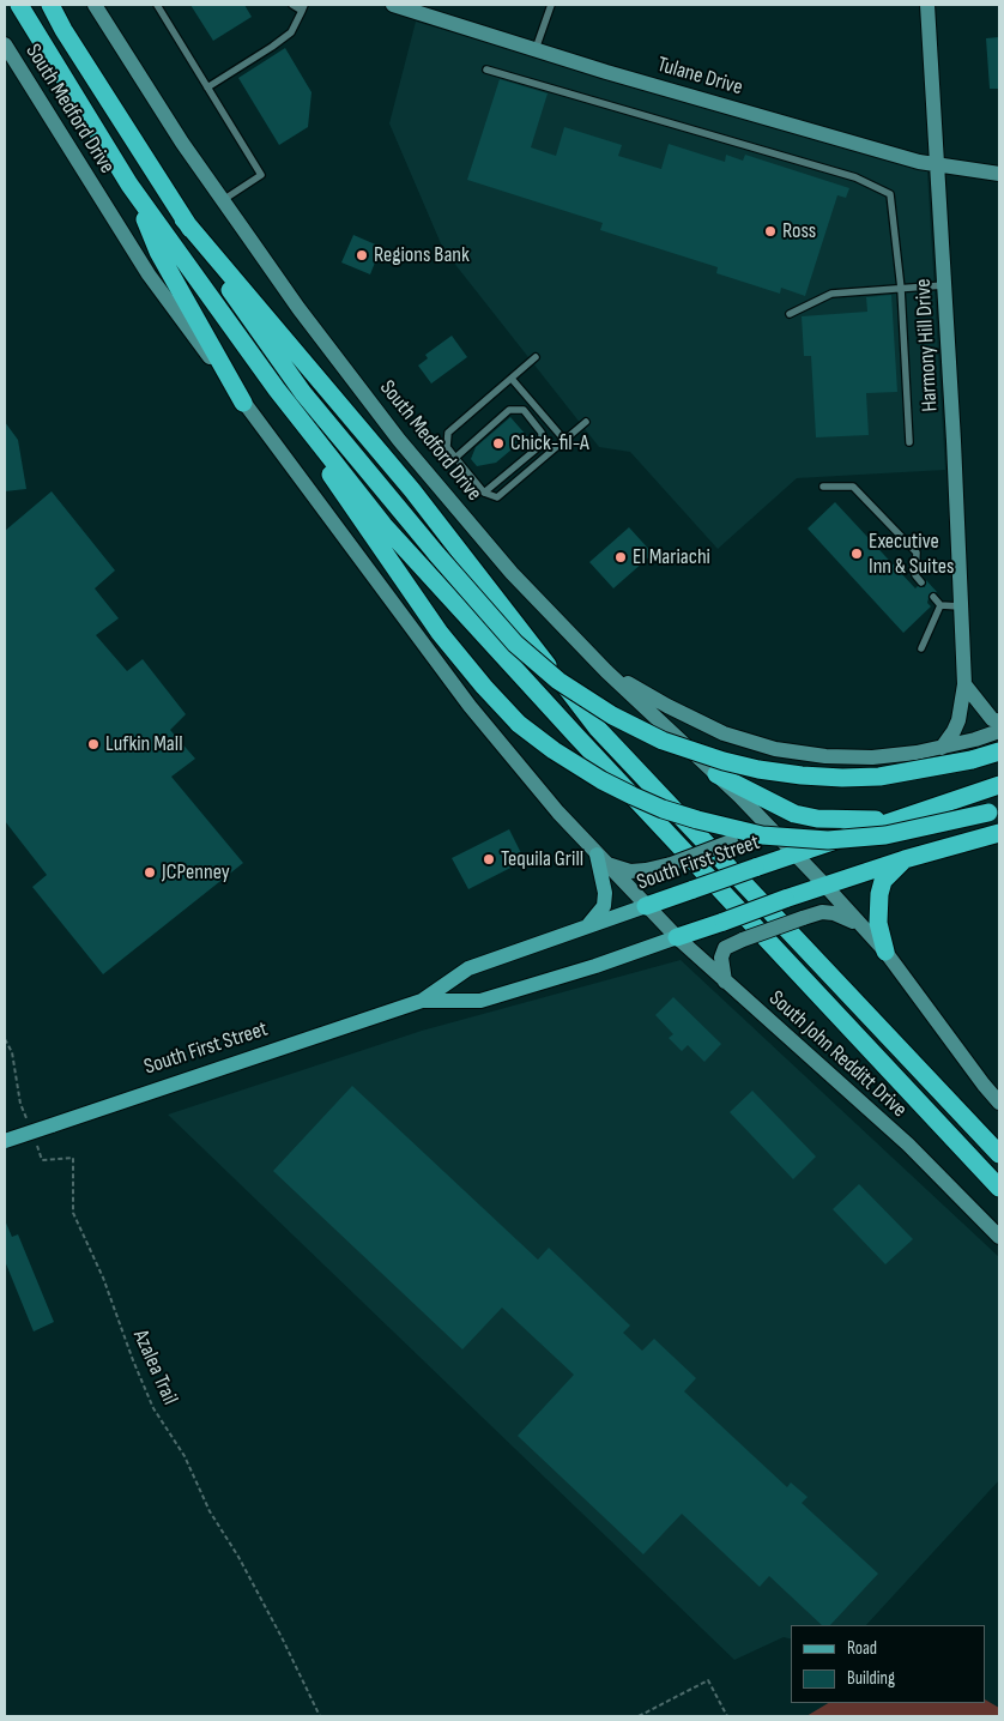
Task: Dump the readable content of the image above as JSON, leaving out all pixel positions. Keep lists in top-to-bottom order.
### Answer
{
  "streets": {
    "highway": ["South First Street"],
    "main road": [
      "Tulane Drive",
      "South Medford Drive",
      "Harmony Hill Drive",
      "South John Redditt Drive"
    ],
    "path": ["Azalea Trail"]
  },
  "crossings": [
    ["Tulane Drive", "Harmony Hill Drive"],
    ["South Medford Drive", "South First Street"],
    ["South Medford Drive", "South John Redditt Drive"],
    ["South First Street", "South John Redditt Drive"]
  ],
  "places": [
    "Ross",
    "Regions Bank",
    "Chick-fil-A",
    "Executive Inn & Suites",
    "El Mariachi",
    "Lufkin Mall",
    "Tequila Grill",
    "JCPenney"
  ],
  "legend": ["Road", "Building"]
}
